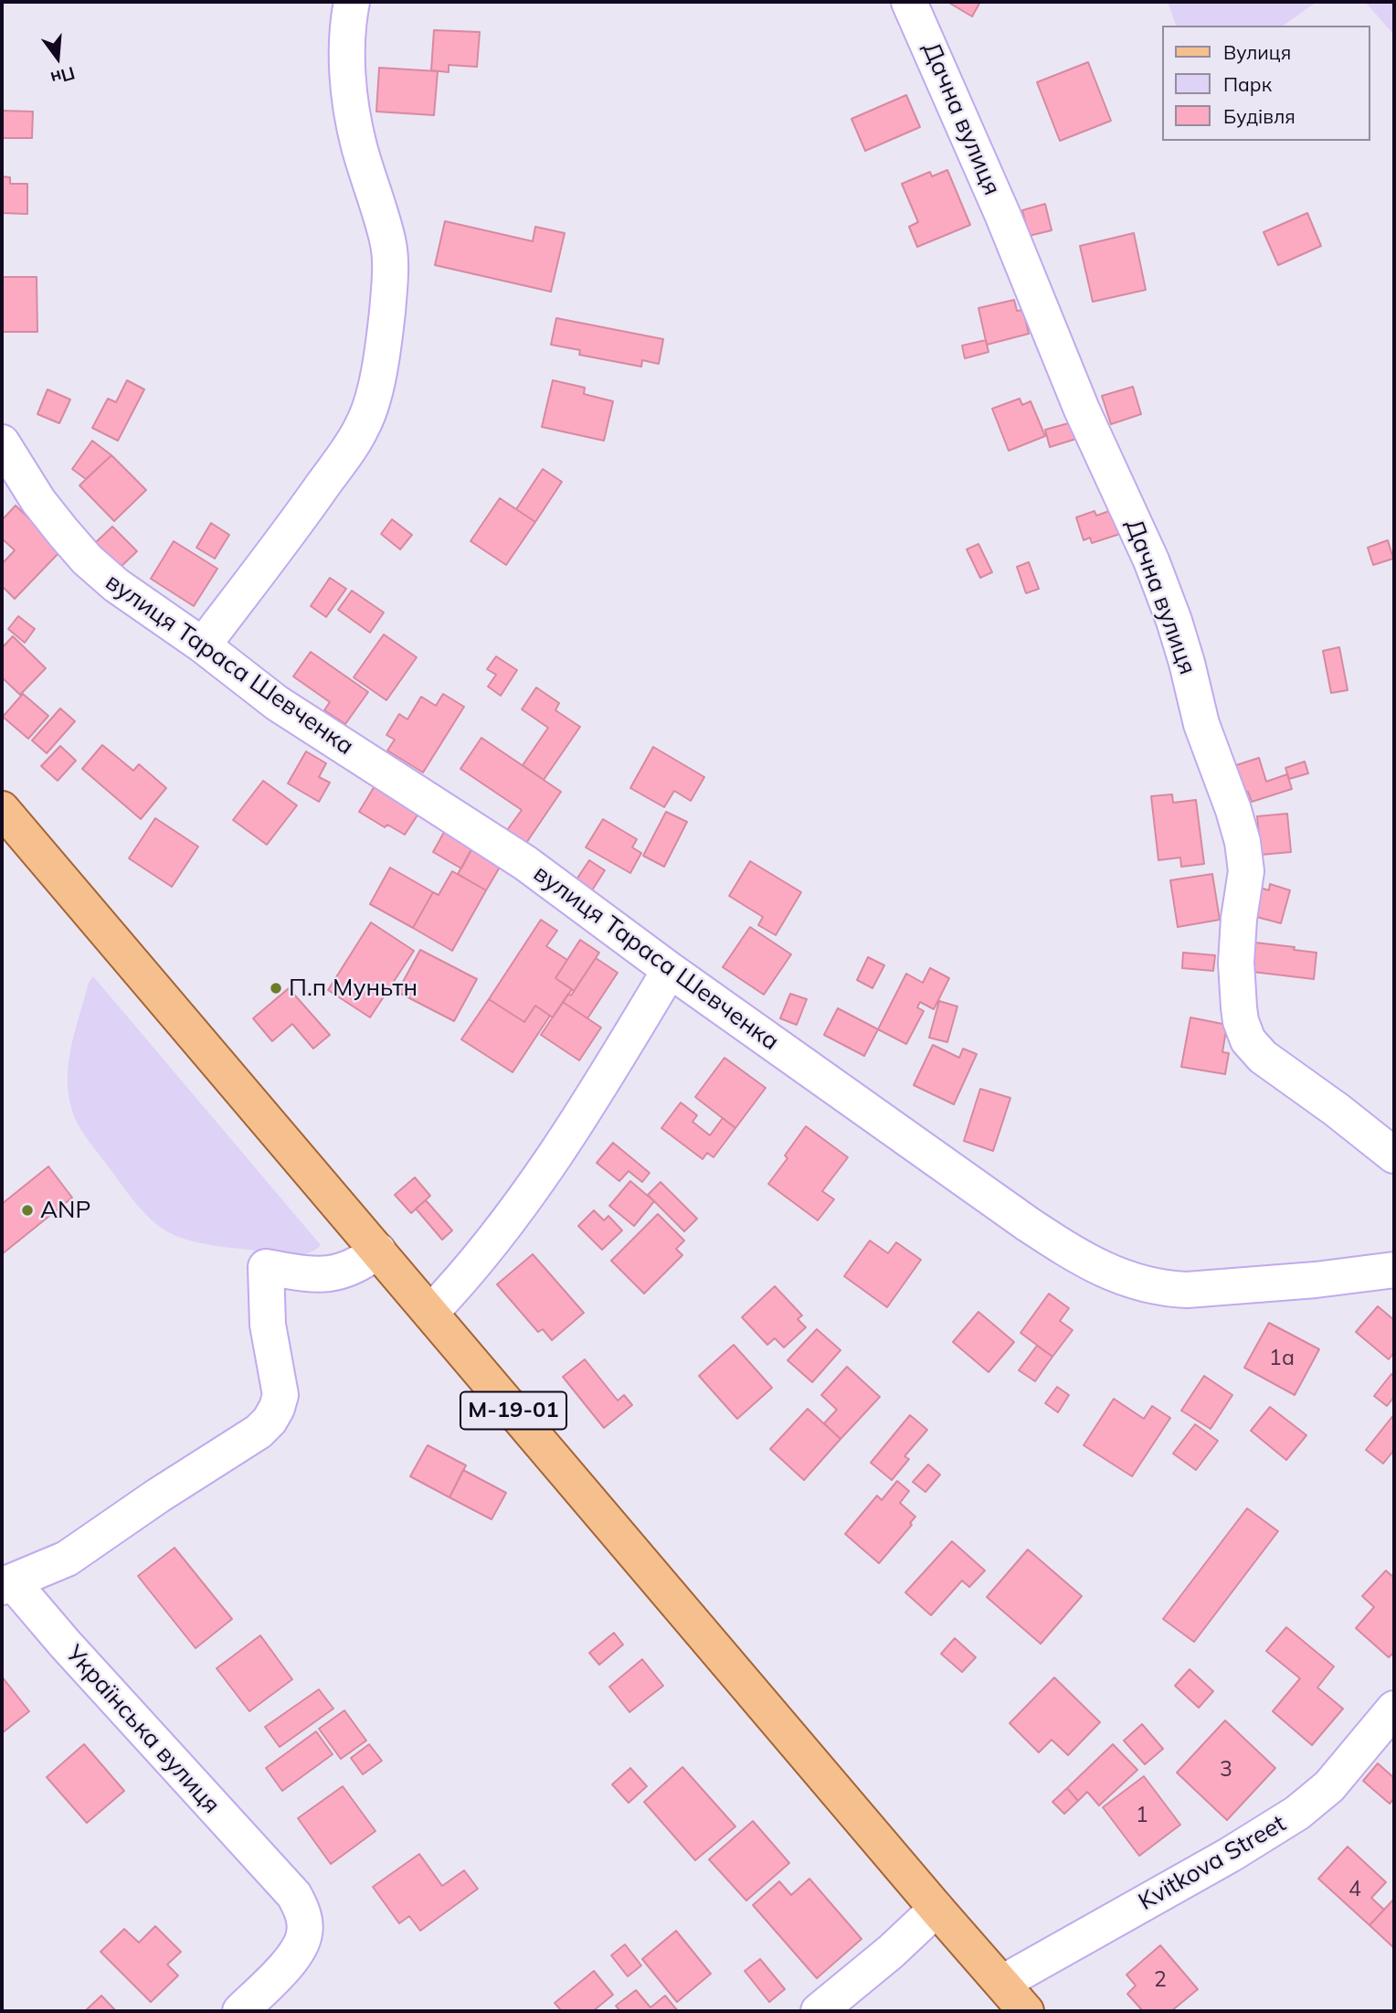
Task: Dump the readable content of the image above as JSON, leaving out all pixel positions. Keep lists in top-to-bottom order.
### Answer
{
  "streets": {
    "main road": ["М-19-01"],
    "street": [
      "Дачна вулиця",
      "вулиця Тараса Шевченка",
      "Українська вулиця",
      "Kvitkova Street"
    ]
  },
  "crossings": [
    ["М-19-01", "Kvitkova Street"]
  ],
  "places": ["П.п Муньтн", "ANP"],
  "house_numbers": [
    "1а",
    "3",
    "1",
    "4",
    "2"
  ],
  "legend": ["Вулиця", "Парк", "Будівля"],
  "north": "bottom"
}
